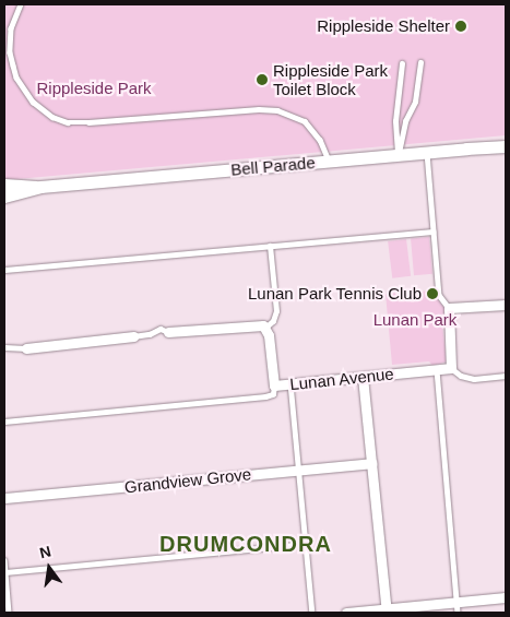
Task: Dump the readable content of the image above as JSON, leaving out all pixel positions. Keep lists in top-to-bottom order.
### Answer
{
  "streets": {
    "street": ["Bell Parade", "Lunan Avenue", "Grandview Grove"]
  },
  "districts": ["DRUMCONDRA"],
  "parks": ["Rippleside Park", "Lunan Park"],
  "places": ["Rippleside Shelter", "Rippleside Park Toilet Block", "Lunan Park Tennis Club"],
  "north": "top"
}
